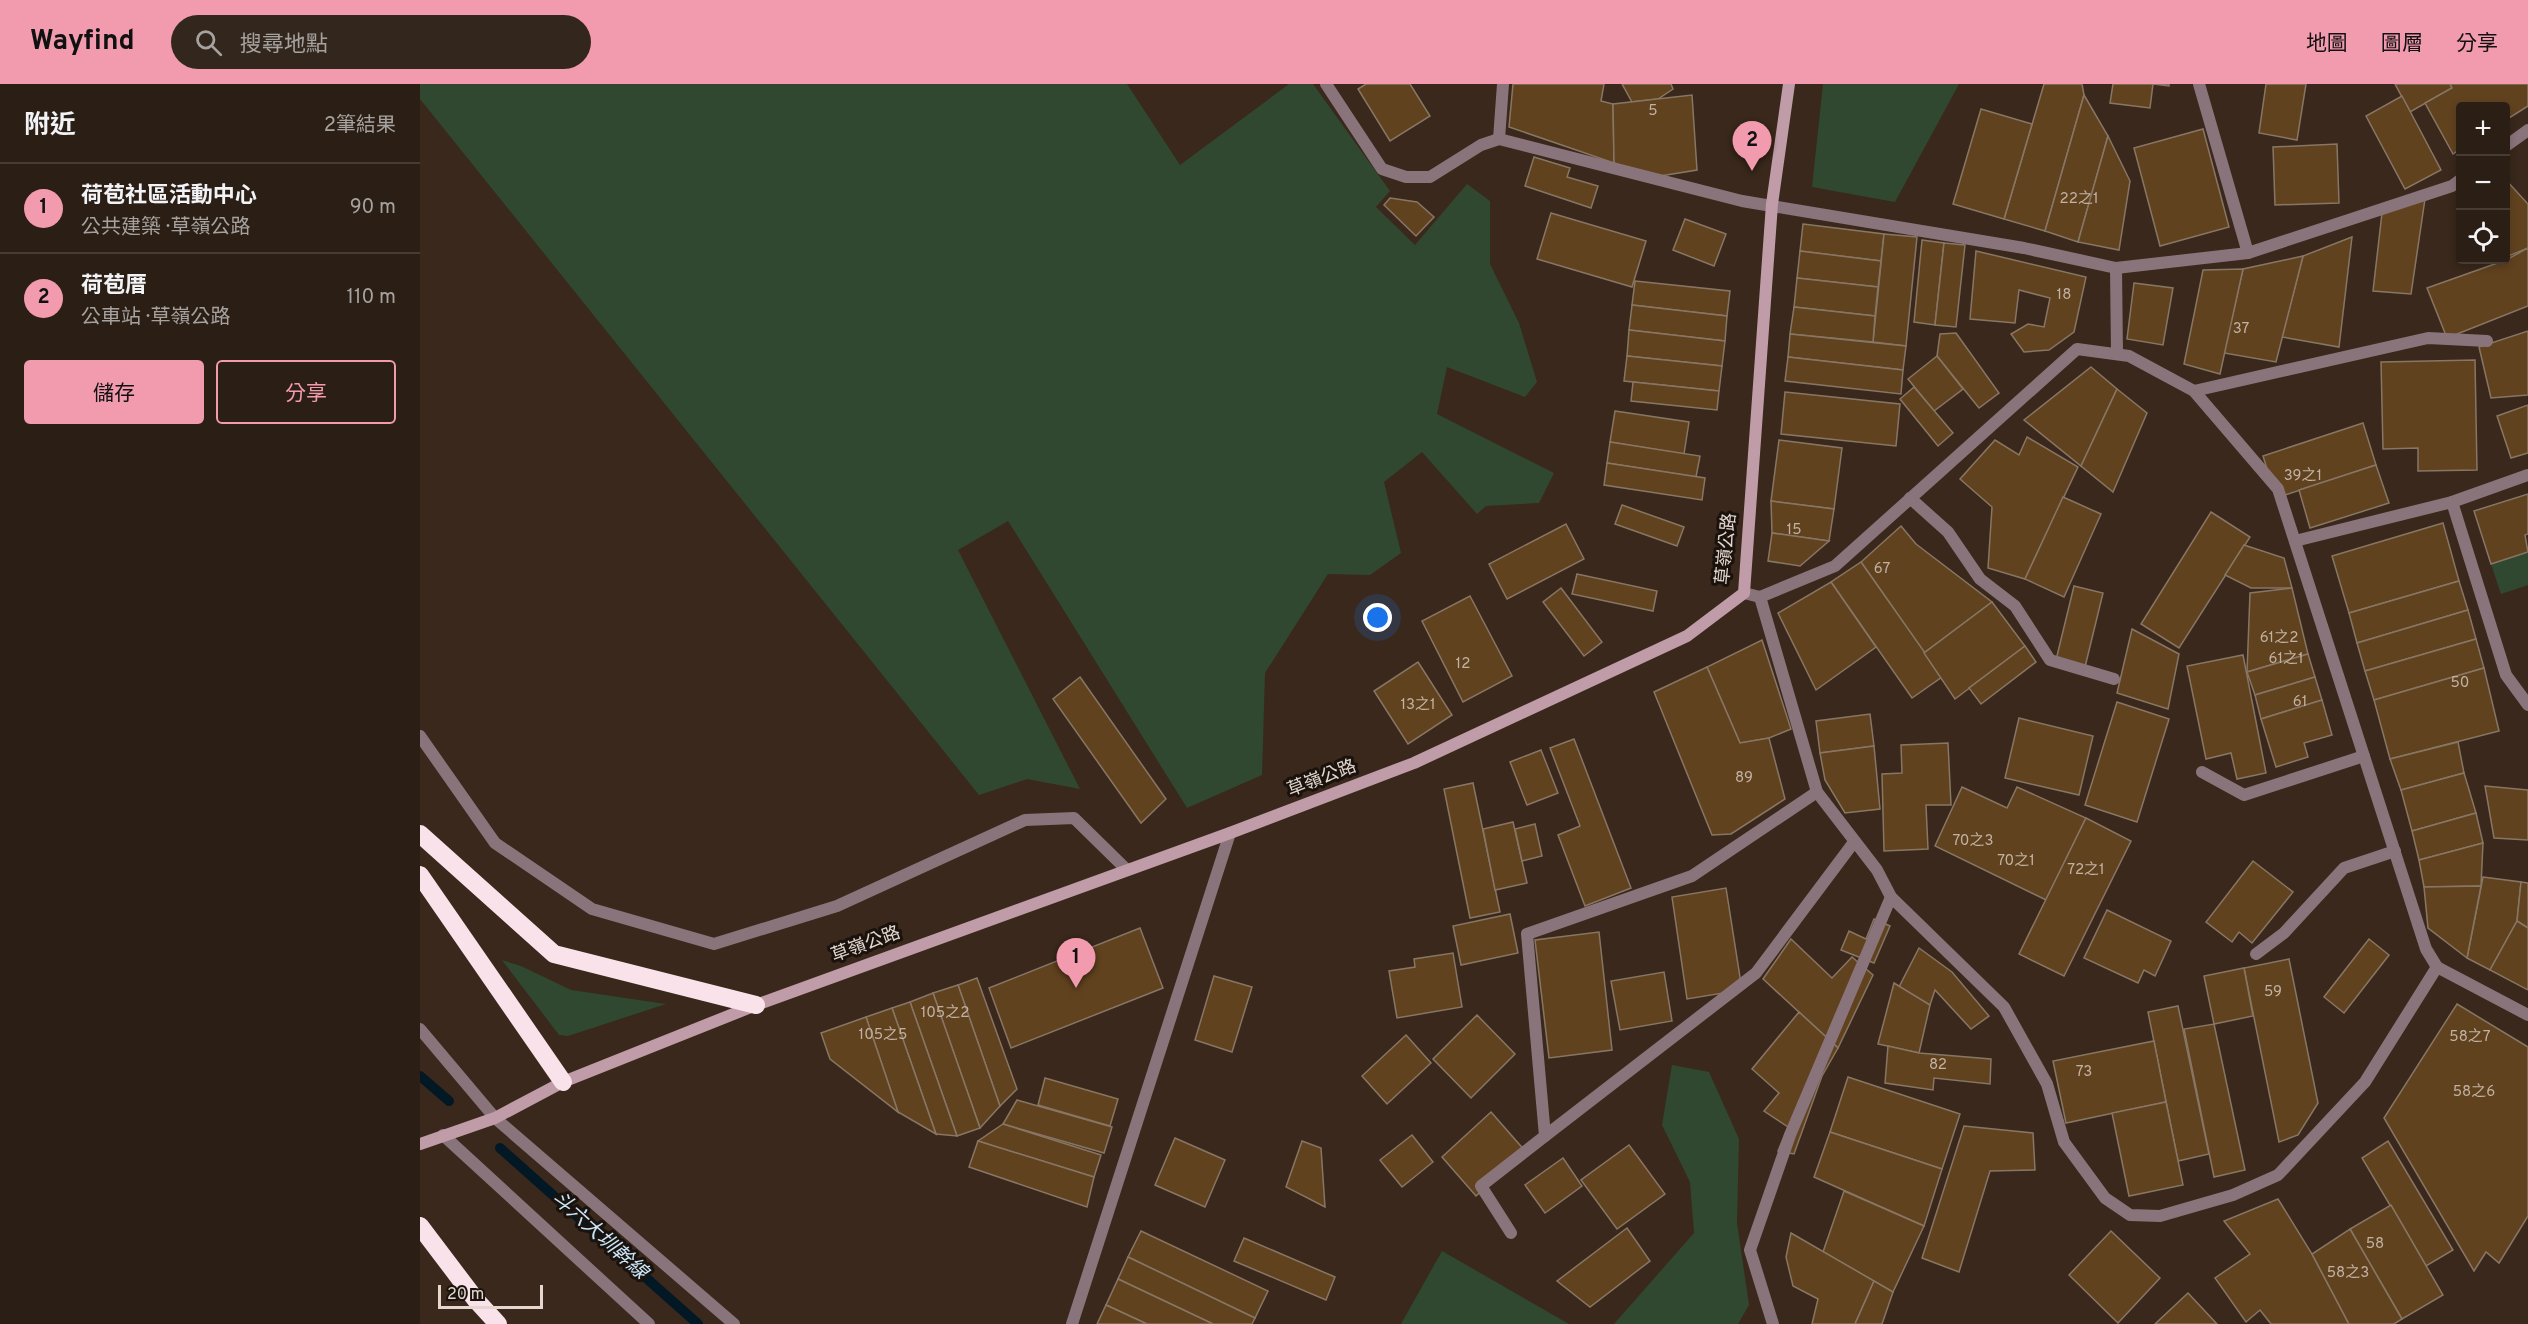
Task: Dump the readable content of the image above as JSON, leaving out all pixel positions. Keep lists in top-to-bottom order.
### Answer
{
  "streets": {
    "main road": ["草嶺公路"]
  },
  "water": ["斗六大圳幹線"],
  "house_numbers": [
    "5",
    "22之1",
    "18",
    "37",
    "39之1",
    "15",
    "67",
    "61之2",
    "61之1",
    "12",
    "50",
    "61",
    "13之1",
    "89",
    "70之3",
    "70之1",
    "72之1",
    "59",
    "105之2",
    "105之5",
    "58之7",
    "82",
    "73",
    "58之6",
    "58",
    "58之3"
  ],
  "scale_bar": "20 m",
  "page": {
    "header": "Wayfind",
    "search": "搜尋地點",
    "nav": ["地圖", "圖層", "分享"],
    "heading": ["附近", "2筆結果"],
    "map_buttons": ["+", "−"],
    "pins": ["2", "1"],
    "list": [
      {
        "mark": "1",
        "name": "荷苞社區活動中心",
        "note": "公共建築 · 草嶺公路",
        "value": "90 m"
      },
      {
        "mark": "2",
        "name": "荷苞厝",
        "note": "公車站 · 草嶺公路",
        "value": "110 m"
      }
    ],
    "buttons": ["儲存", "分享"],
    "scale": "20 m"
  }
}
